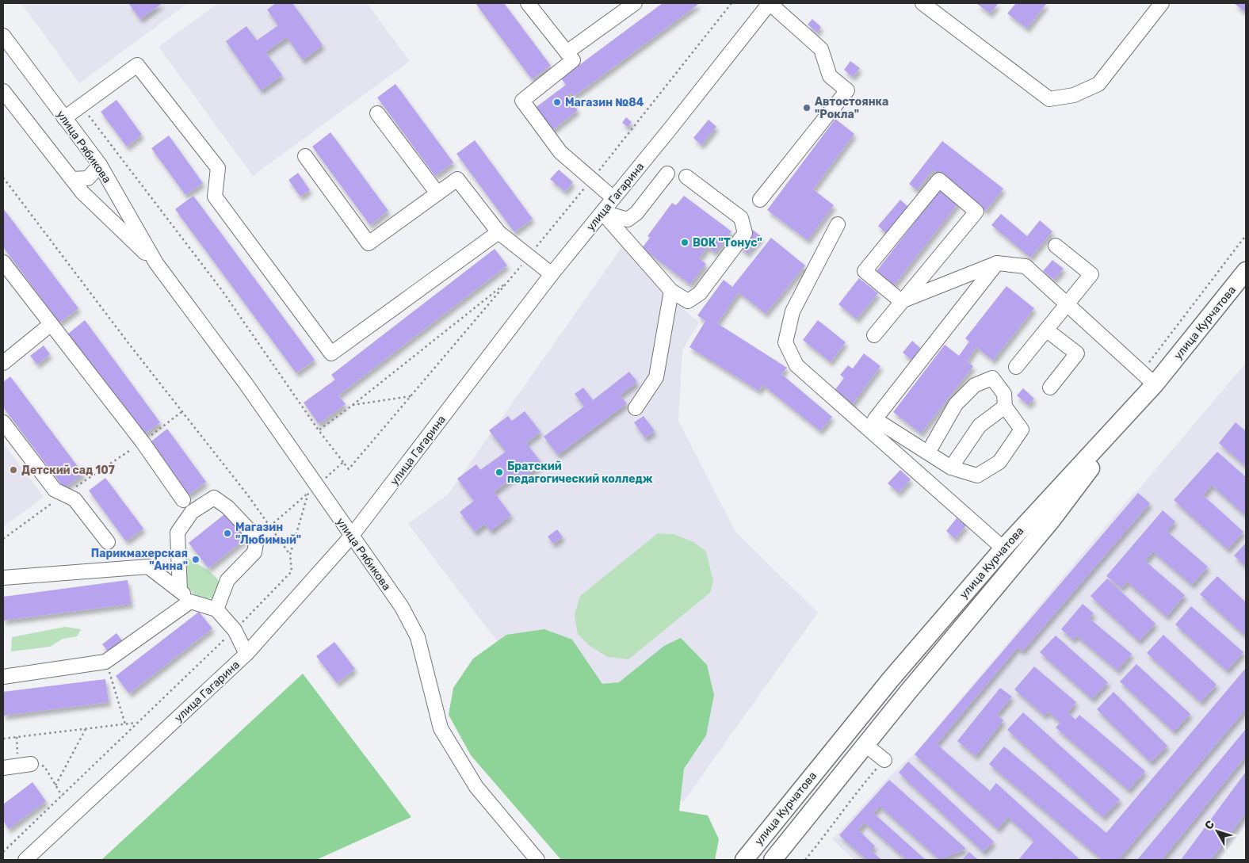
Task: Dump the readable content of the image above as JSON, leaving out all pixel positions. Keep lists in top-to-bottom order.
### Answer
{
  "streets": {
    "main road": ["улица Курчатова"],
    "street": ["улица Рябикова", "улица Гагарина"]
  },
  "crossings": [
    ["улица Рябикова", "улица Гагарина"]
  ],
  "places": [
    "Магазин №84",
    "Автостоянка \"Рокла\"",
    "ВОК \"Тонус\"",
    "Детский сад 107",
    "Братский педагогический колледж",
    "Магазин \"Любимый\"",
    "Парикмахерская \"Анна\""
  ],
  "north": "top left"
}
